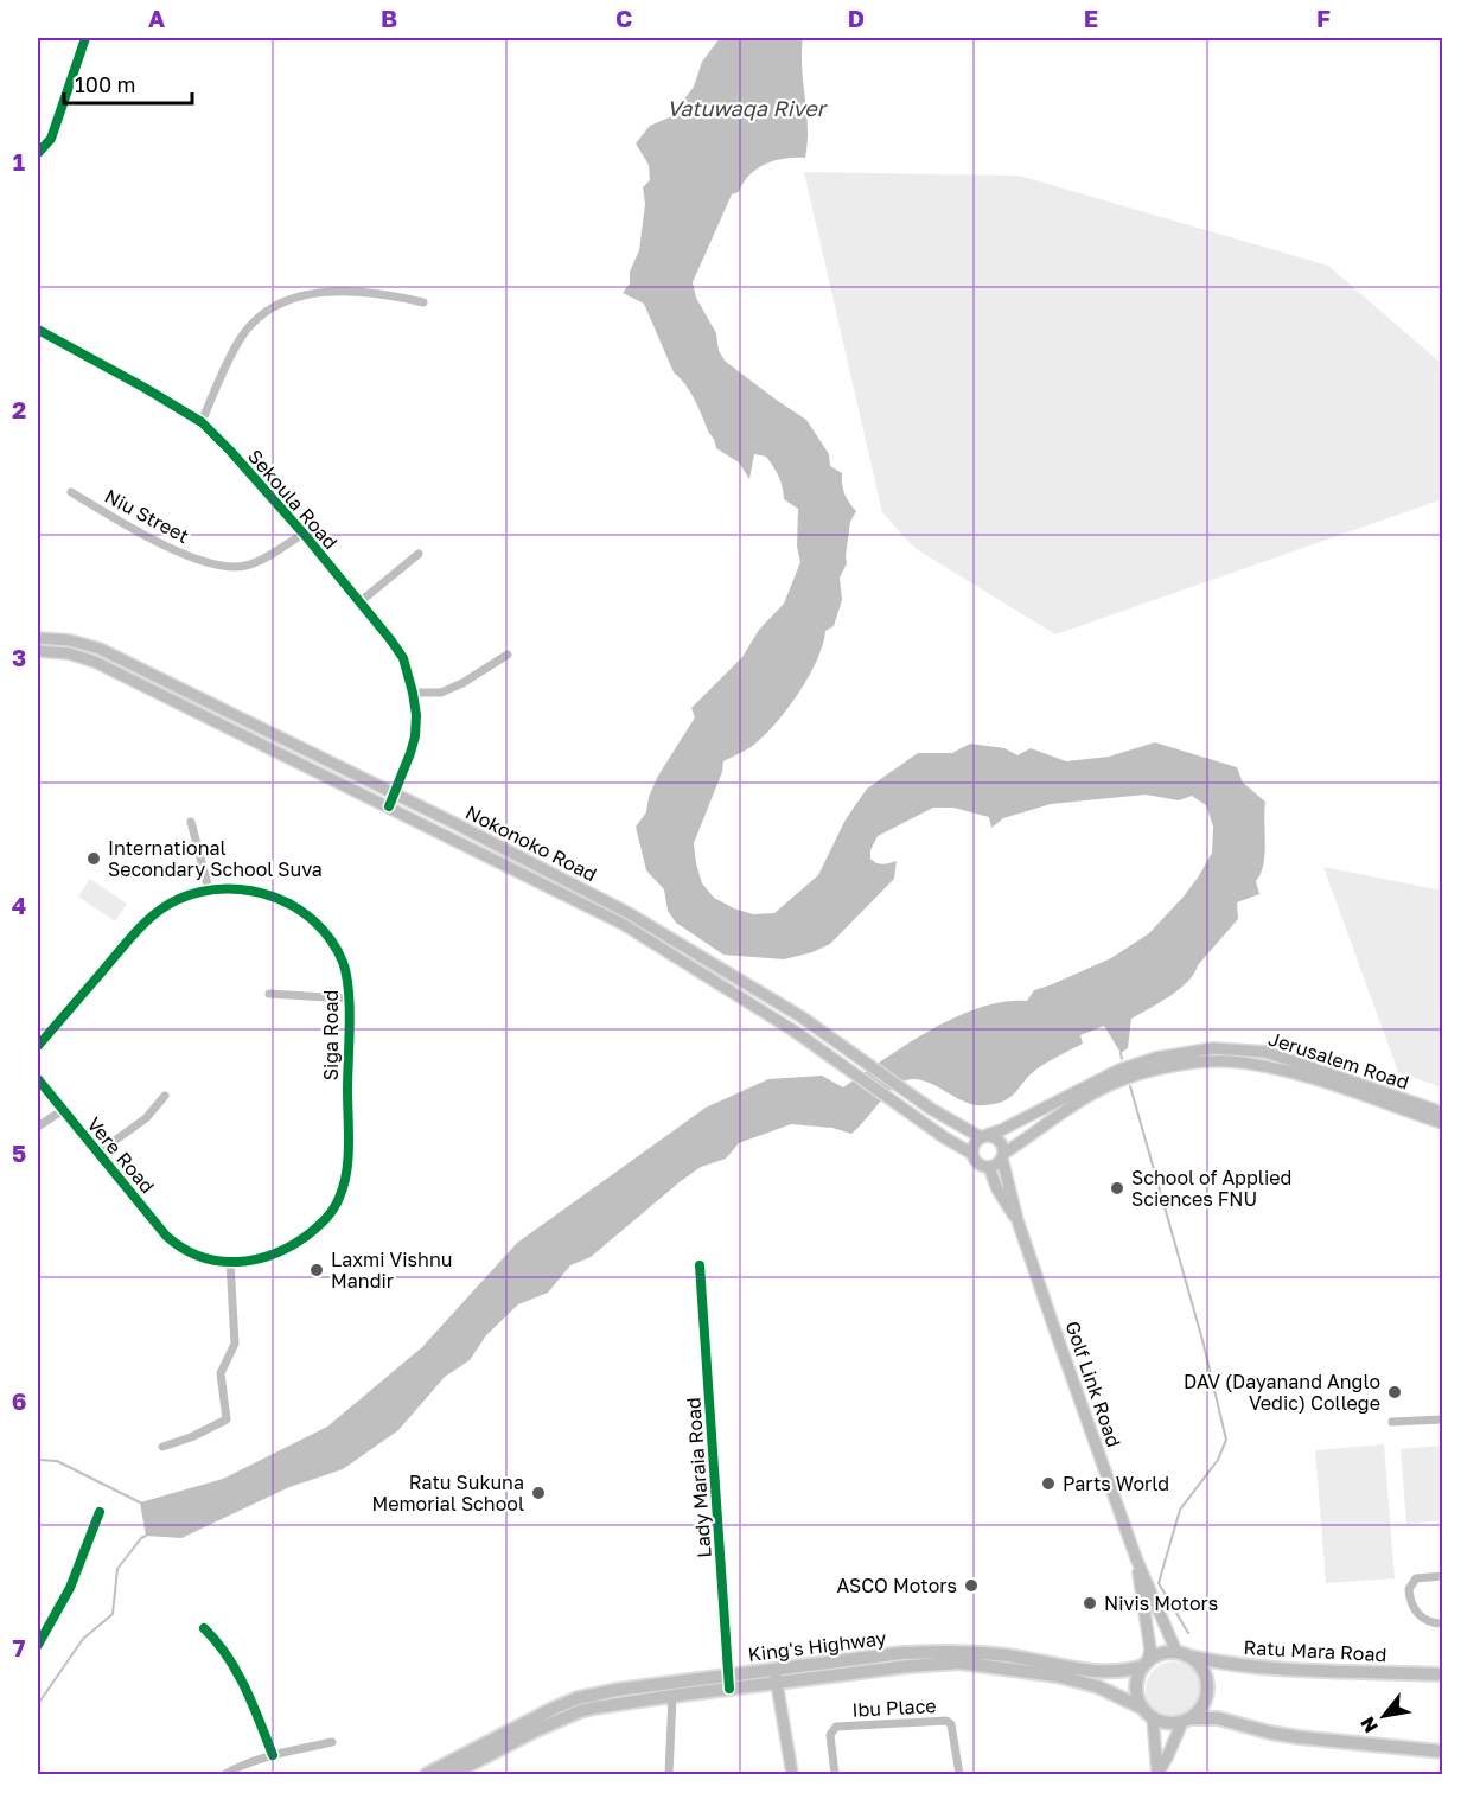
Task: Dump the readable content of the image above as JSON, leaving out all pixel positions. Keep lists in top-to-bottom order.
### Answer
{
  "streets": {
    "highway": ["King's Highway", "Ratu Mara Road"],
    "main road": ["Nokonoko Road", "Jerusalem Road", "Golf Link Road"],
    "street": [
      "Sekoula Road",
      "Niu Street",
      "Siga Road",
      "Vere Road",
      "Lady Maraia Road",
      "Ibu Place"
    ]
  },
  "crossings": [
    ["Sekoula Road", "Niu Street"],
    ["Sekoula Road", "Nokonoko Road"],
    ["Nokonoko Road", "Jerusalem Road"],
    ["Nokonoko Road", "Golf Link Road"],
    ["Siga Road", "Vere Road"],
    ["Jerusalem Road", "Golf Link Road"],
    ["Golf Link Road", "King's Highway"],
    ["Golf Link Road", "Ratu Mara Road"],
    ["Lady Maraia Road", "King's Highway"],
    ["King's Highway", "Ratu Mara Road"]
  ],
  "water": ["Vatuwaqa River"],
  "places": [
    "International Secondary School Suva",
    "School of Applied Sciences FNU",
    "Laxmi Vishnu Mandir",
    "DAV (Dayanand Anglo Vedic) College",
    "Parts World",
    "Ratu Sukuna Memorial School",
    "ASCO Motors",
    "Nivis Motors"
  ],
  "scale_bar": "100 m",
  "north": "bottom left",
  "grid": {
    "columns": [
      "A",
      "B",
      "C",
      "D",
      "E",
      "F"
    ],
    "rows": [
      "1",
      "2",
      "3",
      "4",
      "5",
      "6",
      "7"
    ]
  }
}
